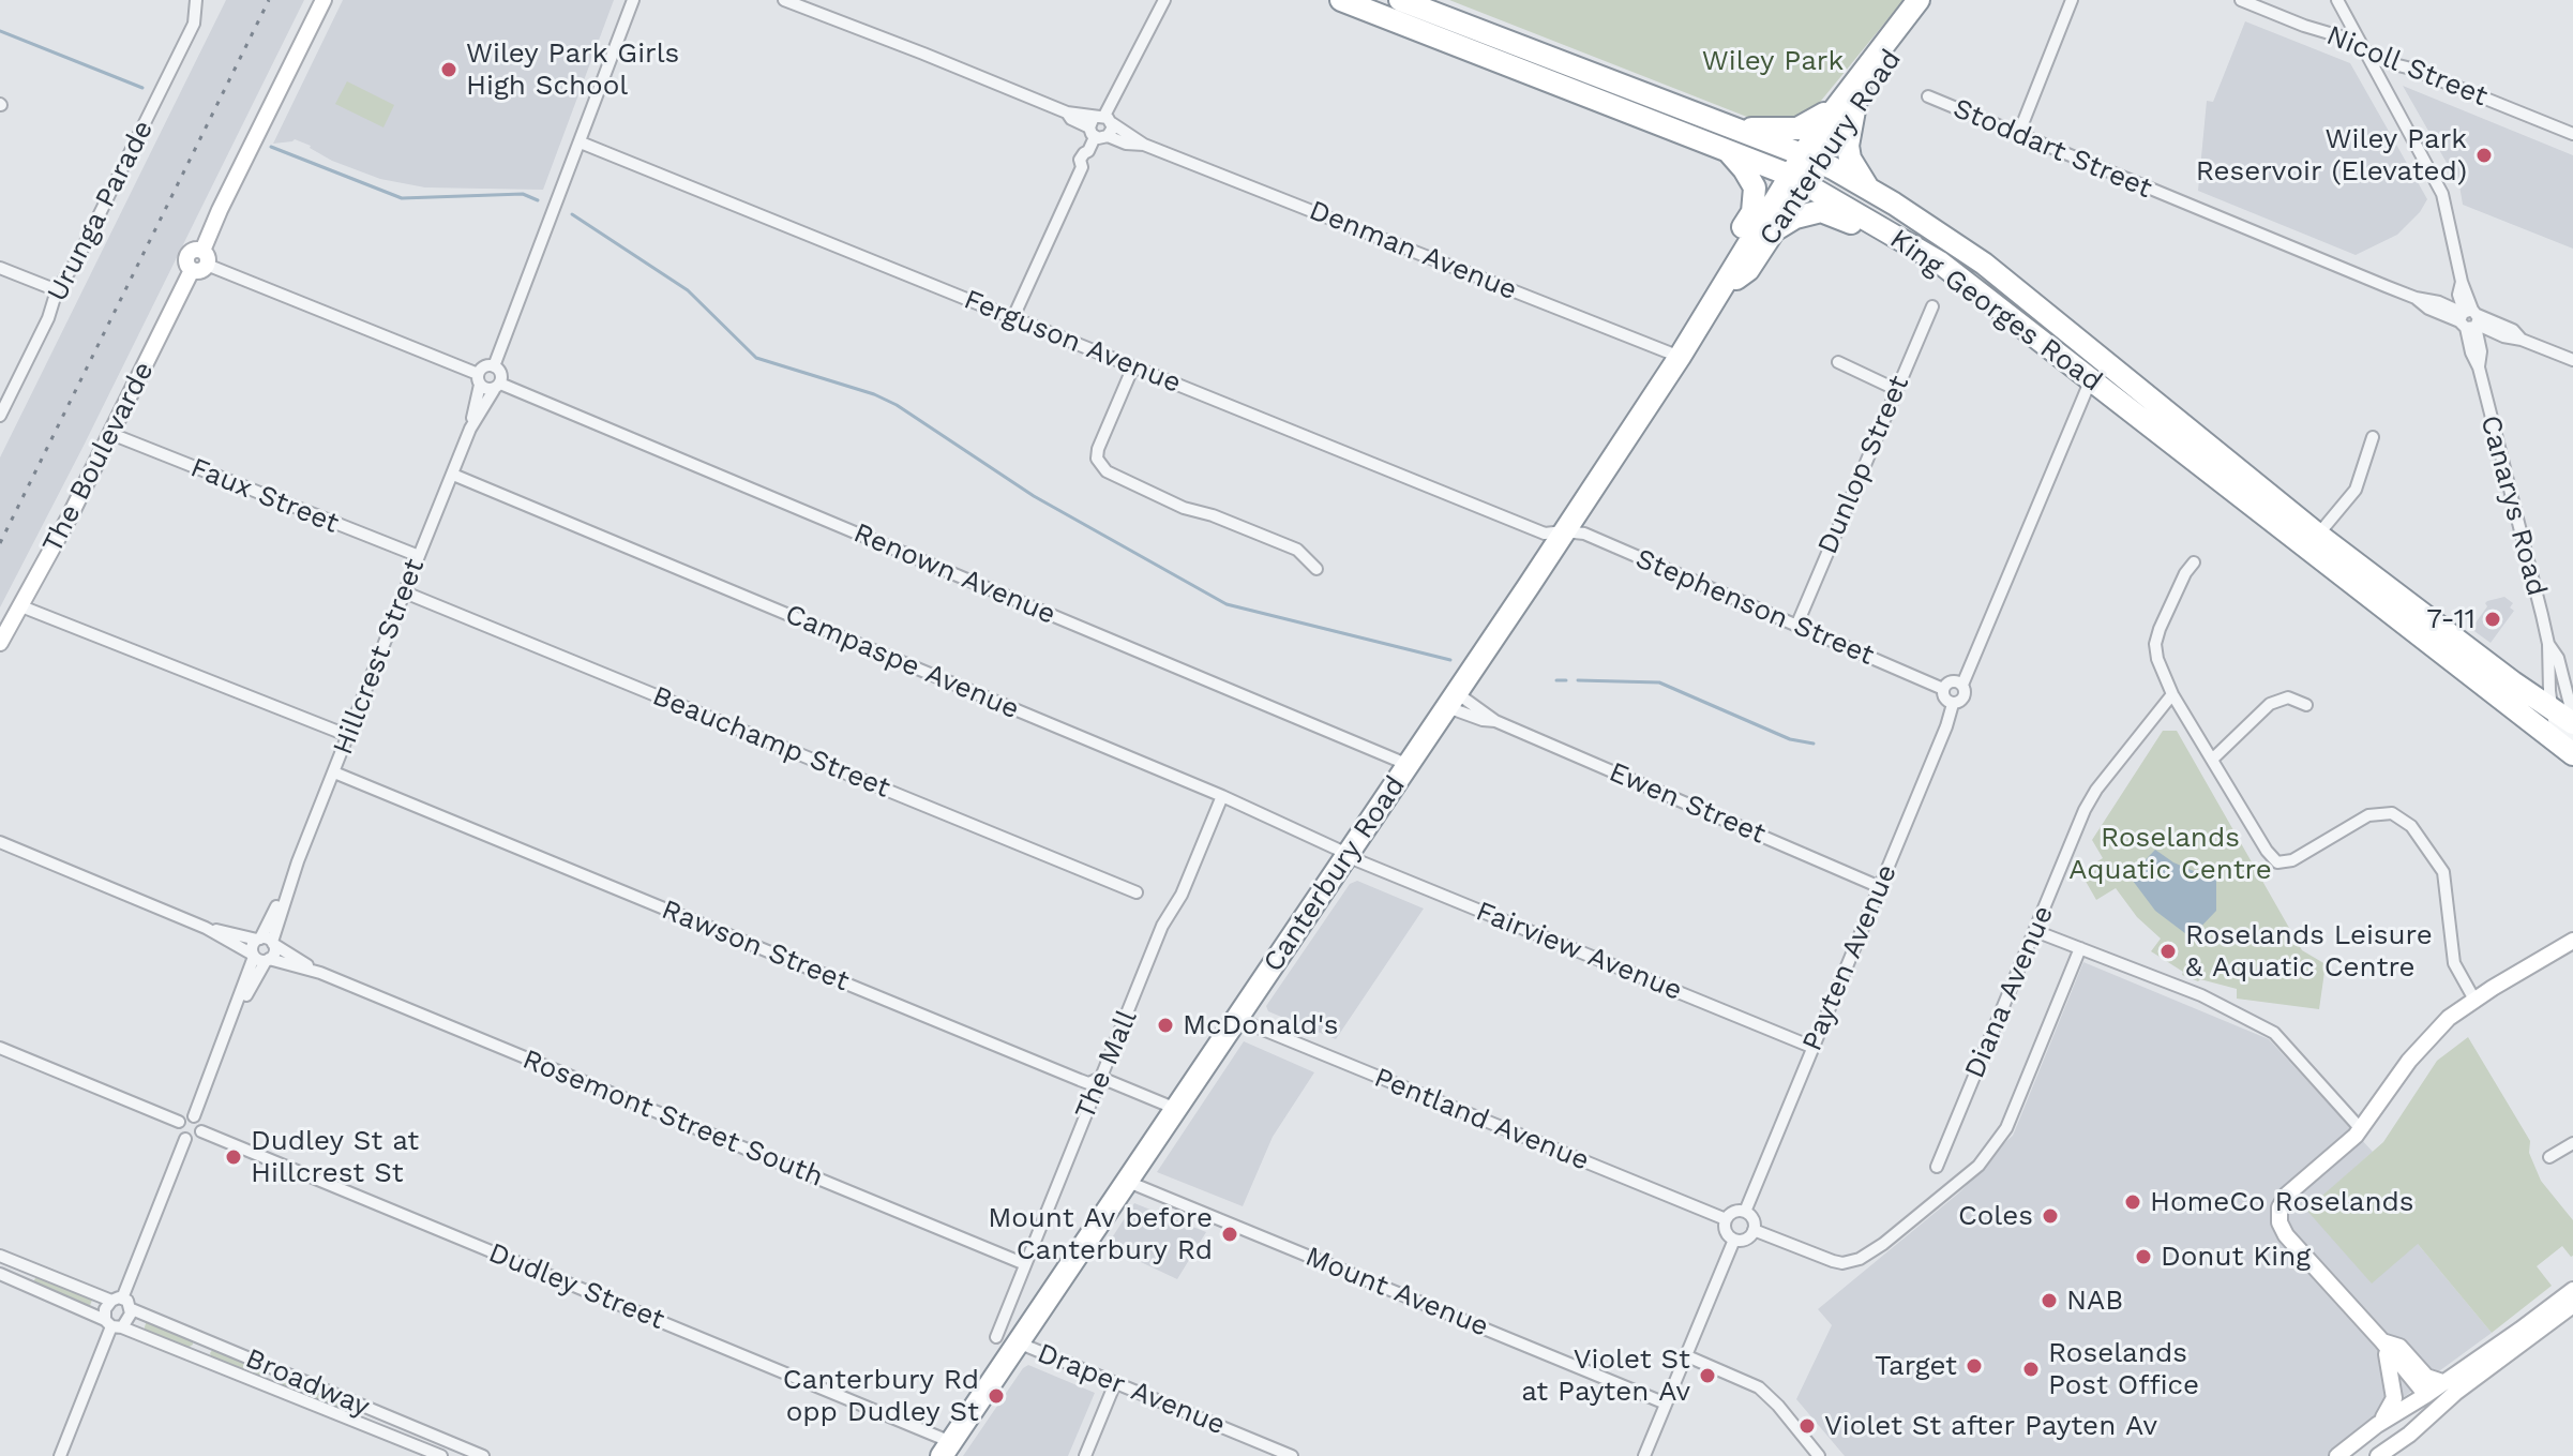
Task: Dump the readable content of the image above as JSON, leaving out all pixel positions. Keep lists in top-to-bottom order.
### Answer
{
  "streets": {
    "highway": ["Canterbury Road", "King Georges Road"],
    "street": [
      "Nicoll Street",
      "Stoddart Street",
      "Urunga Parade",
      "Denman Avenue",
      "Ferguson Avenue",
      "The Boulevarde",
      "Dunlop Street",
      "Faux Street",
      "Canarys Road",
      "Renown Avenue",
      "Stephenson Street",
      "Hillcrest Street",
      "Campaspe Avenue",
      "Beauchamp Street",
      "Ewen Street",
      "Rawson Street",
      "Fairview Avenue",
      "Payten Avenue",
      "Diana Avenue",
      "The Mall",
      "Rosemont Street South",
      "Pentland Avenue",
      "Dudley Street",
      "Mount Avenue",
      "Broadway",
      "Draper Avenue"
    ]
  },
  "crossings": [
    ["Nicoll Street", "Canarys Road"],
    ["Canterbury Road", "Denman Avenue"],
    ["Canterbury Road", "King Georges Road"],
    ["Canterbury Road", "Ferguson Avenue"],
    ["Canterbury Road", "Renown Avenue"],
    ["Canterbury Road", "Stephenson Street"],
    ["Canterbury Road", "Campaspe Avenue"],
    ["Canterbury Road", "Ewen Street"],
    ["Canterbury Road", "Rawson Street"],
    ["Canterbury Road", "Fairview Avenue"],
    ["Canterbury Road", "Pentland Avenue"],
    ["Canterbury Road", "Dudley Street"],
    ["Canterbury Road", "Mount Avenue"],
    ["Canterbury Road", "Draper Avenue"],
    ["Stoddart Street", "Canarys Road"],
    ["King Georges Road", "Canarys Road"],
    ["Ferguson Avenue", "Stephenson Street"],
    ["The Boulevarde", "Faux Street"],
    ["Dunlop Street", "Stephenson Street"],
    ["Faux Street", "Hillcrest Street"],
    ["Renown Avenue", "Hillcrest Street"],
    ["Stephenson Street", "Payten Avenue"],
    ["Hillcrest Street", "Campaspe Avenue"],
    ["Hillcrest Street", "Beauchamp Street"],
    ["Hillcrest Street", "Rawson Street"],
    ["Hillcrest Street", "Rosemont Street South"],
    ["Campaspe Avenue", "Fairview Avenue"],
    ["Campaspe Avenue", "The Mall"],
    ["Ewen Street", "Payten Avenue"],
    ["Rawson Street", "The Mall"],
    ["Fairview Avenue", "Payten Avenue"],
    ["Payten Avenue", "Pentland Avenue"],
    ["The Mall", "Rosemont Street South"]
  ],
  "parks": ["Wiley Park", "Roselands Aquatic Centre"],
  "places": [
    "Wiley Park Girls High School",
    "Wiley Park Reservoir (Elevated)",
    "7-11",
    "Roselands Leisure & Aquatic Centre",
    "McDonald's",
    "Dudley St at Hillcrest St",
    "HomeCo Roselands",
    "Coles",
    "Mount Av before Canterbury Rd",
    "Donut King",
    "NAB",
    "Target",
    "Roselands Post Office",
    "Violet St at Payten Av",
    "Canterbury Rd opp Dudley St",
    "Violet St after Payten Av"
  ]
}
